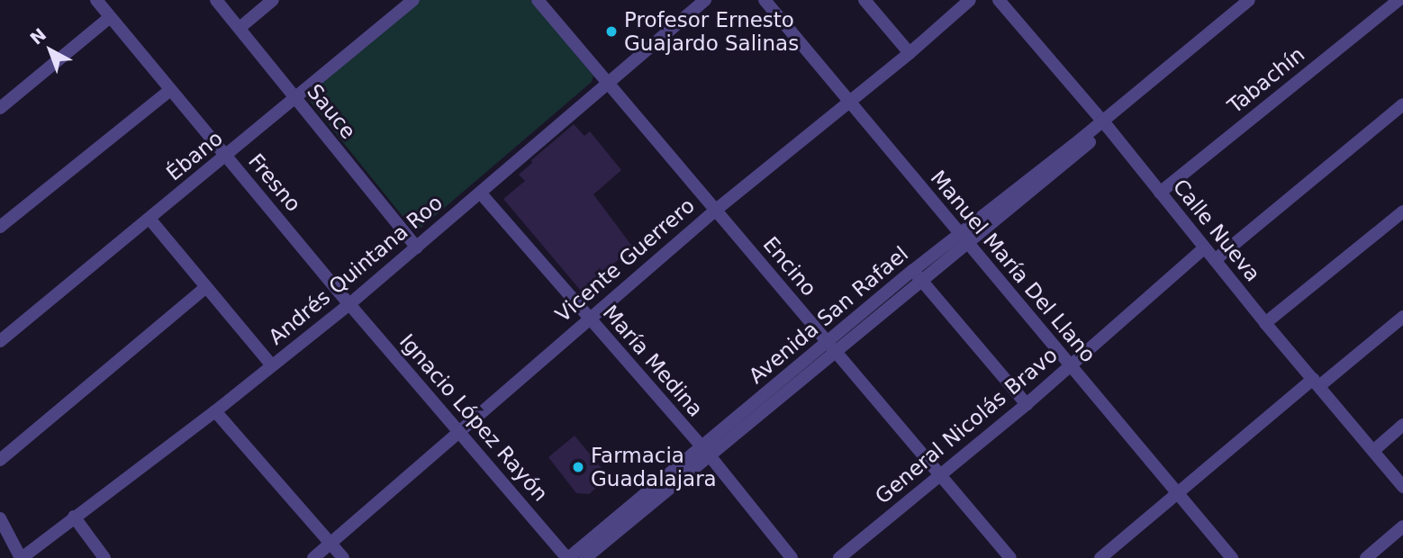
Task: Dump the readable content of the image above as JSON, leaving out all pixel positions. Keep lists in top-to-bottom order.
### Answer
{
  "streets": {
    "street": [
      "Tabachín",
      "Sauce",
      "Ébano",
      "Fresno",
      "Calle Nueva",
      "Vicente Guerrero",
      "Encino",
      "Manuel María Del Llano",
      "Andrés Quintana Roo",
      "Avenida San Rafael",
      "María Medina",
      "Ignacio López Rayón",
      "General Nicolás Bravo"
    ]
  },
  "crossings": [
    ["Tabachín", "Calle Nueva"],
    ["Sauce", "Ébano"],
    ["Sauce", "Andrés Quintana Roo"],
    ["Ébano", "Fresno"],
    ["Fresno", "Andrés Quintana Roo"],
    ["Fresno", "Ignacio López Rayón"],
    ["Calle Nueva", "Avenida San Rafael"],
    ["Calle Nueva", "General Nicolás Bravo"],
    ["Vicente Guerrero", "Encino"],
    ["Vicente Guerrero", "Manuel María Del Llano"],
    ["Vicente Guerrero", "María Medina"],
    ["Vicente Guerrero", "Ignacio López Rayón"],
    ["Encino", "Andrés Quintana Roo"],
    ["Encino", "Avenida San Rafael"],
    ["Encino", "General Nicolás Bravo"],
    ["Manuel María Del Llano", "Avenida San Rafael"],
    ["Manuel María Del Llano", "General Nicolás Bravo"],
    ["Andrés Quintana Roo", "María Medina"],
    ["Andrés Quintana Roo", "Ignacio López Rayón"],
    ["Avenida San Rafael", "María Medina"],
    ["Avenida San Rafael", "Ignacio López Rayón"]
  ],
  "places": ["Profesor Ernesto Guajardo Salinas", "Farmacia Guadalajara"],
  "north": "top left"
}
